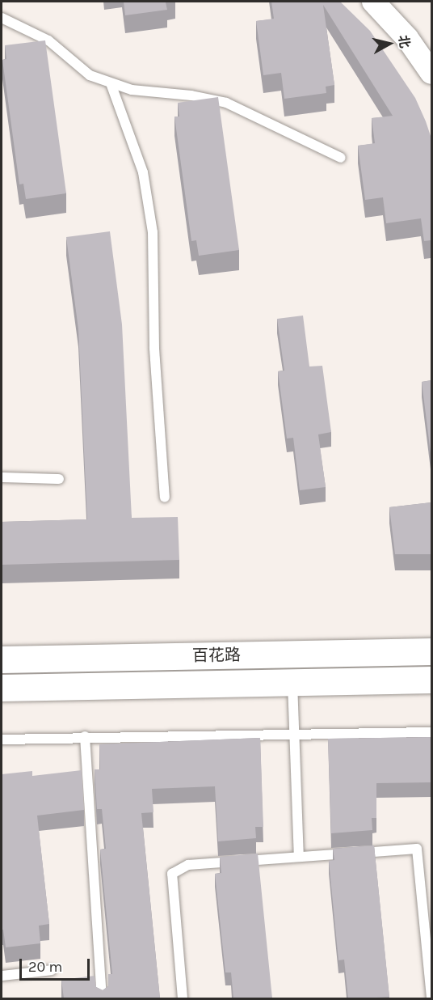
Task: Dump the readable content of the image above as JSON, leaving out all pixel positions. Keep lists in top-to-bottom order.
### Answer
{
  "streets": {
    "main road": ["百花路"]
  },
  "scale_bar": "20 m",
  "north": "right"
}
